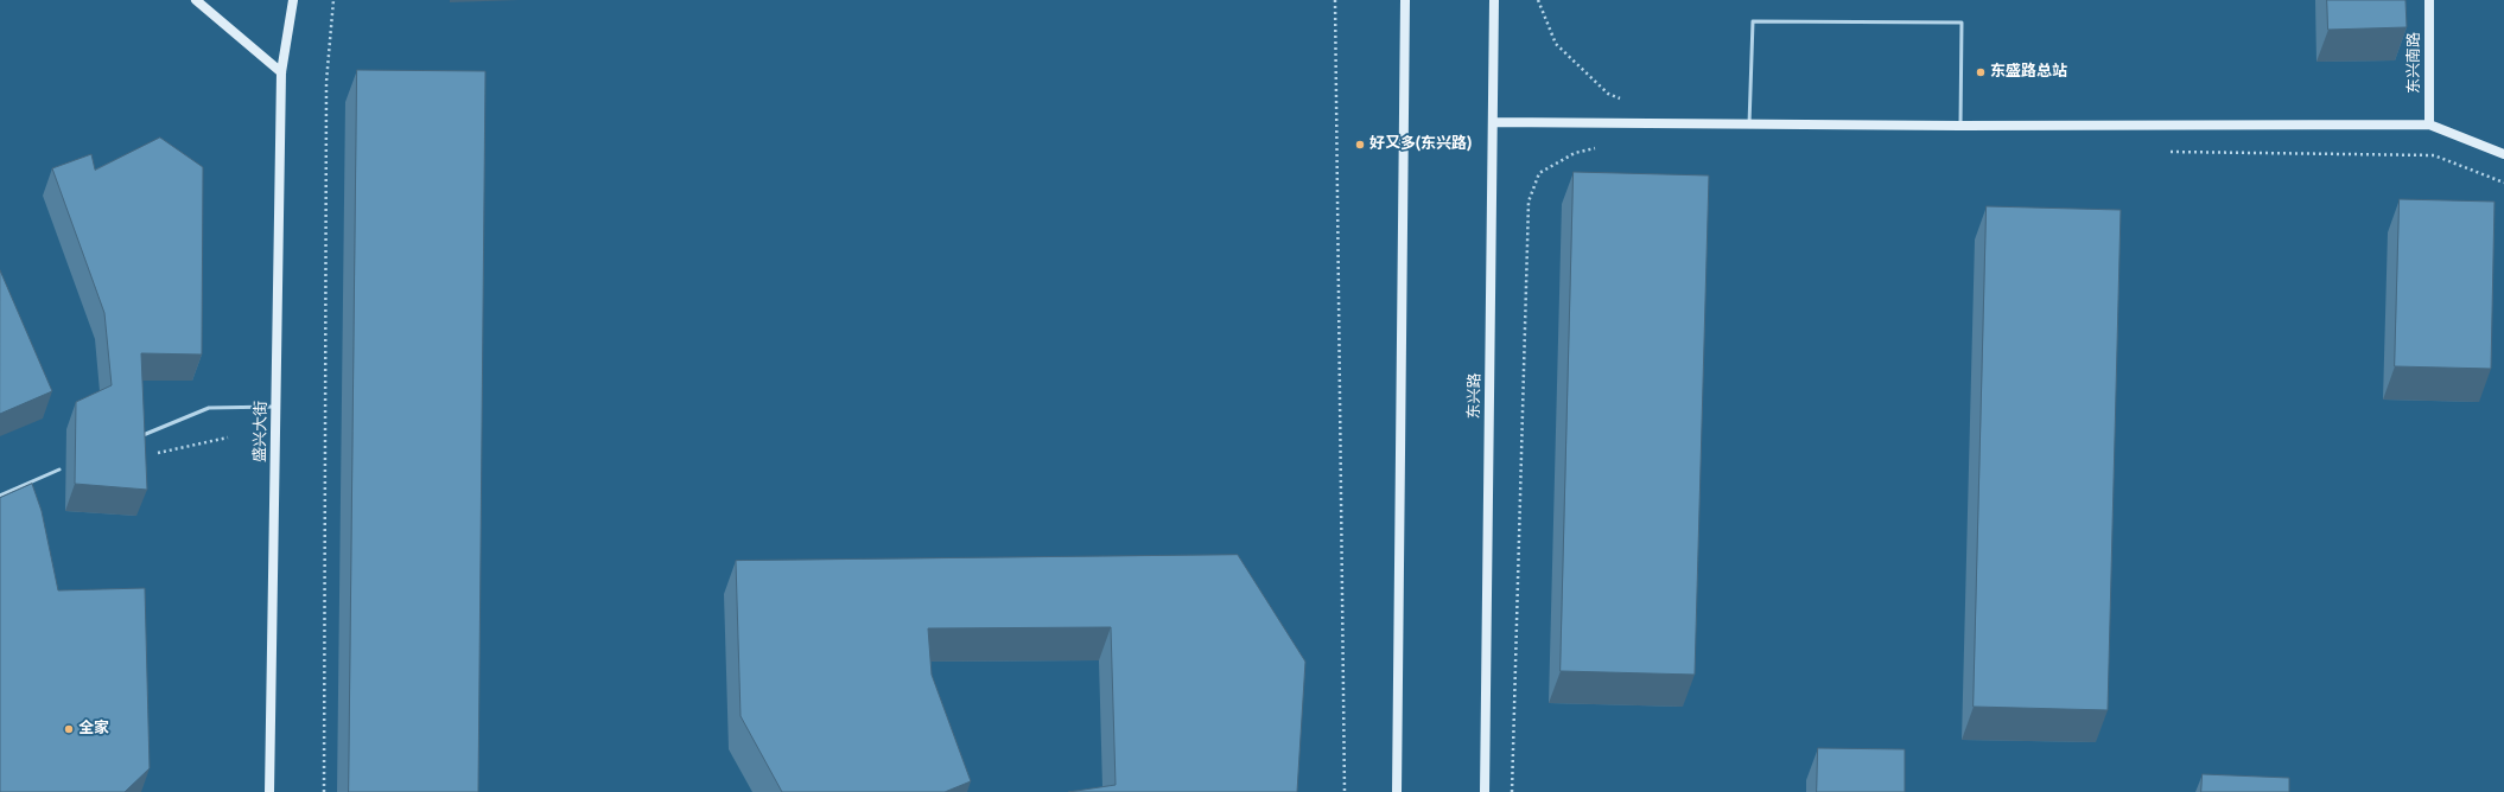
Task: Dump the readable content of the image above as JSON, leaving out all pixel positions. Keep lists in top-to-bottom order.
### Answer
{
  "streets": {
    "street": ["东兴南路", "东兴路", "盛兴大街"]
  },
  "places": ["东盛路总站", "好又多(东兴路)", "全家"]
}
